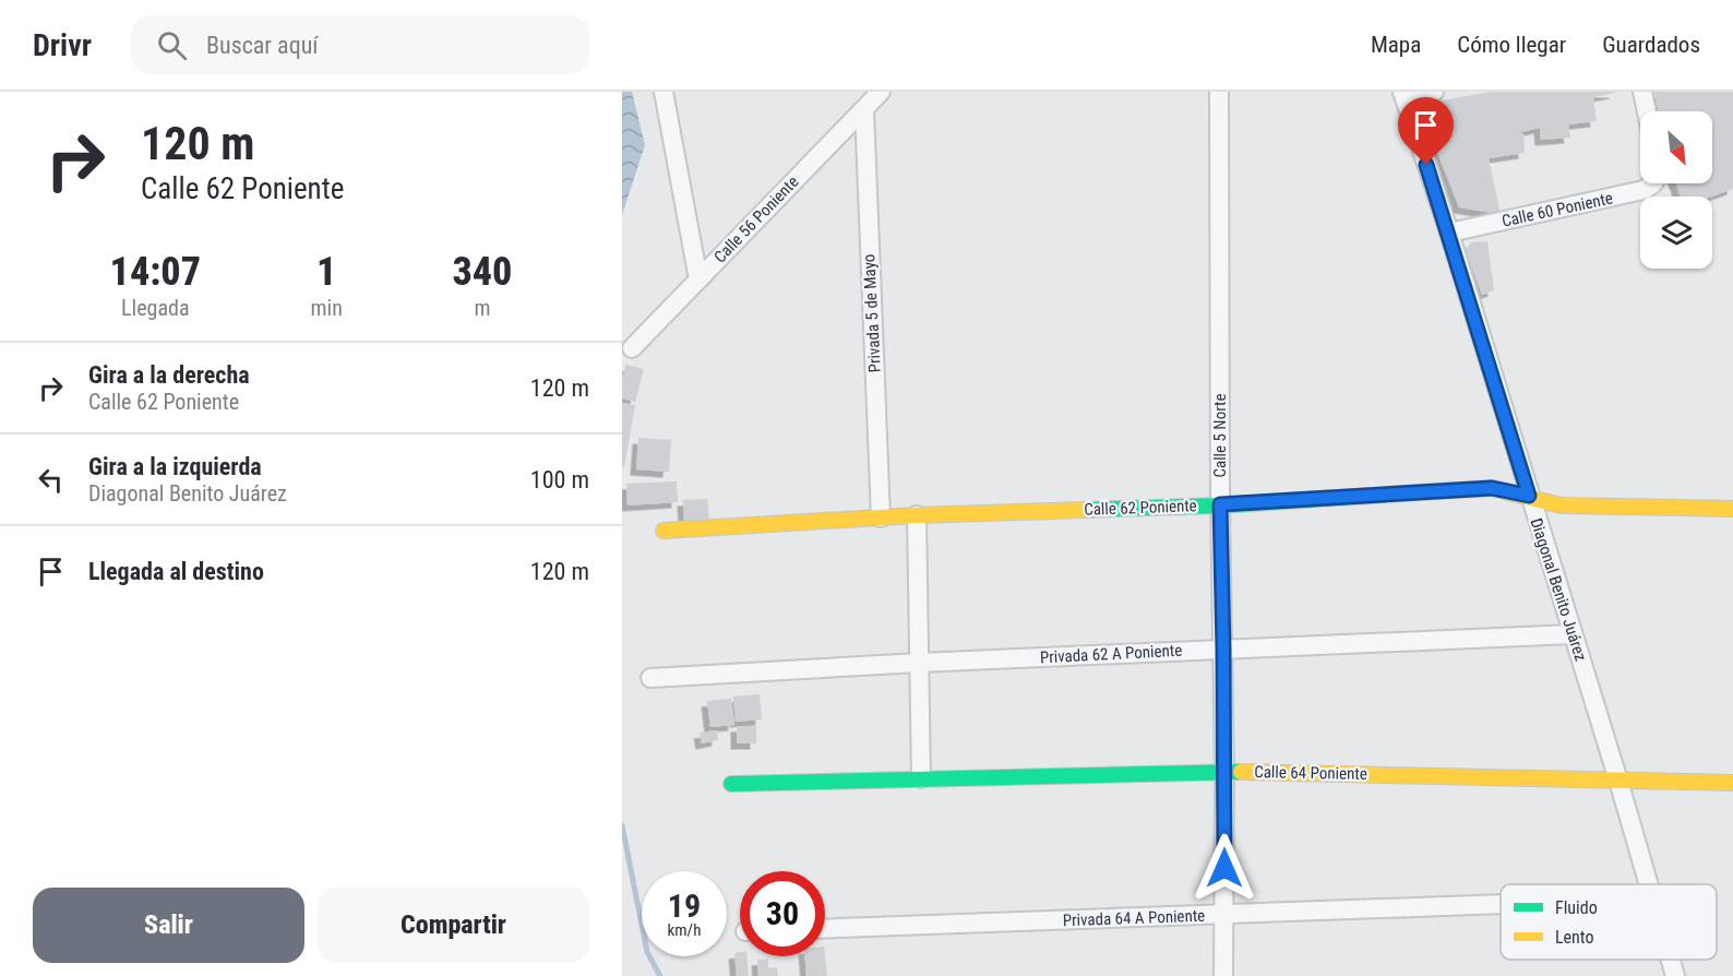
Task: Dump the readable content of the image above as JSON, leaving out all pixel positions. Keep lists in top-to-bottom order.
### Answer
{
  "streets": {
    "street": [
      "Calle 60 Poniente",
      "Calle 56 Poniente",
      "Privada 5 de Mayo",
      "Calle 5 Norte",
      "Calle 62 Poniente",
      "Diagonal Benito Juárez",
      "Privada 62 A Poniente",
      "Calle 64 Poniente",
      "Privada 64 A Poniente"
    ]
  },
  "crossings": [
    ["Calle 60 Poniente", "Diagonal Benito Juárez"],
    ["Calle 56 Poniente", "Privada 5 de Mayo"],
    ["Privada 5 de Mayo", "Calle 62 Poniente"],
    ["Calle 5 Norte", "Calle 62 Poniente"],
    ["Calle 5 Norte", "Privada 62 A Poniente"],
    ["Calle 5 Norte", "Calle 64 Poniente"],
    ["Calle 5 Norte", "Privada 64 A Poniente"],
    ["Calle 62 Poniente", "Diagonal Benito Juárez"],
    ["Diagonal Benito Juárez", "Privada 62 A Poniente"],
    ["Diagonal Benito Juárez", "Calle 64 Poniente"]
  ],
  "legend": ["Fluido", "Lento"],
  "north": "bottom right",
  "page": {
    "header": "Drivr",
    "search": "Buscar aquí",
    "nav": ["Mapa", "Cómo llegar", "Guardados"],
    "turn": ["120 m", "Calle 62 Poniente"],
    "eta": [
      "14:07",
      "Llegada",
      "1",
      "min",
      "340",
      "m"
    ],
    "list": [
      {
        "name": "Gira a la derecha",
        "note": "Calle 62 Poniente",
        "value": "120 m"
      },
      {
        "name": "Gira a la izquierda",
        "note": "Diagonal Benito Juárez",
        "value": "100 m"
      },
      {
        "name": "Llegada al destino",
        "value": "120 m"
      }
    ],
    "speed": "19 km/h",
    "limit": "30",
    "buttons": ["Salir", "Compartir"]
  }
}
